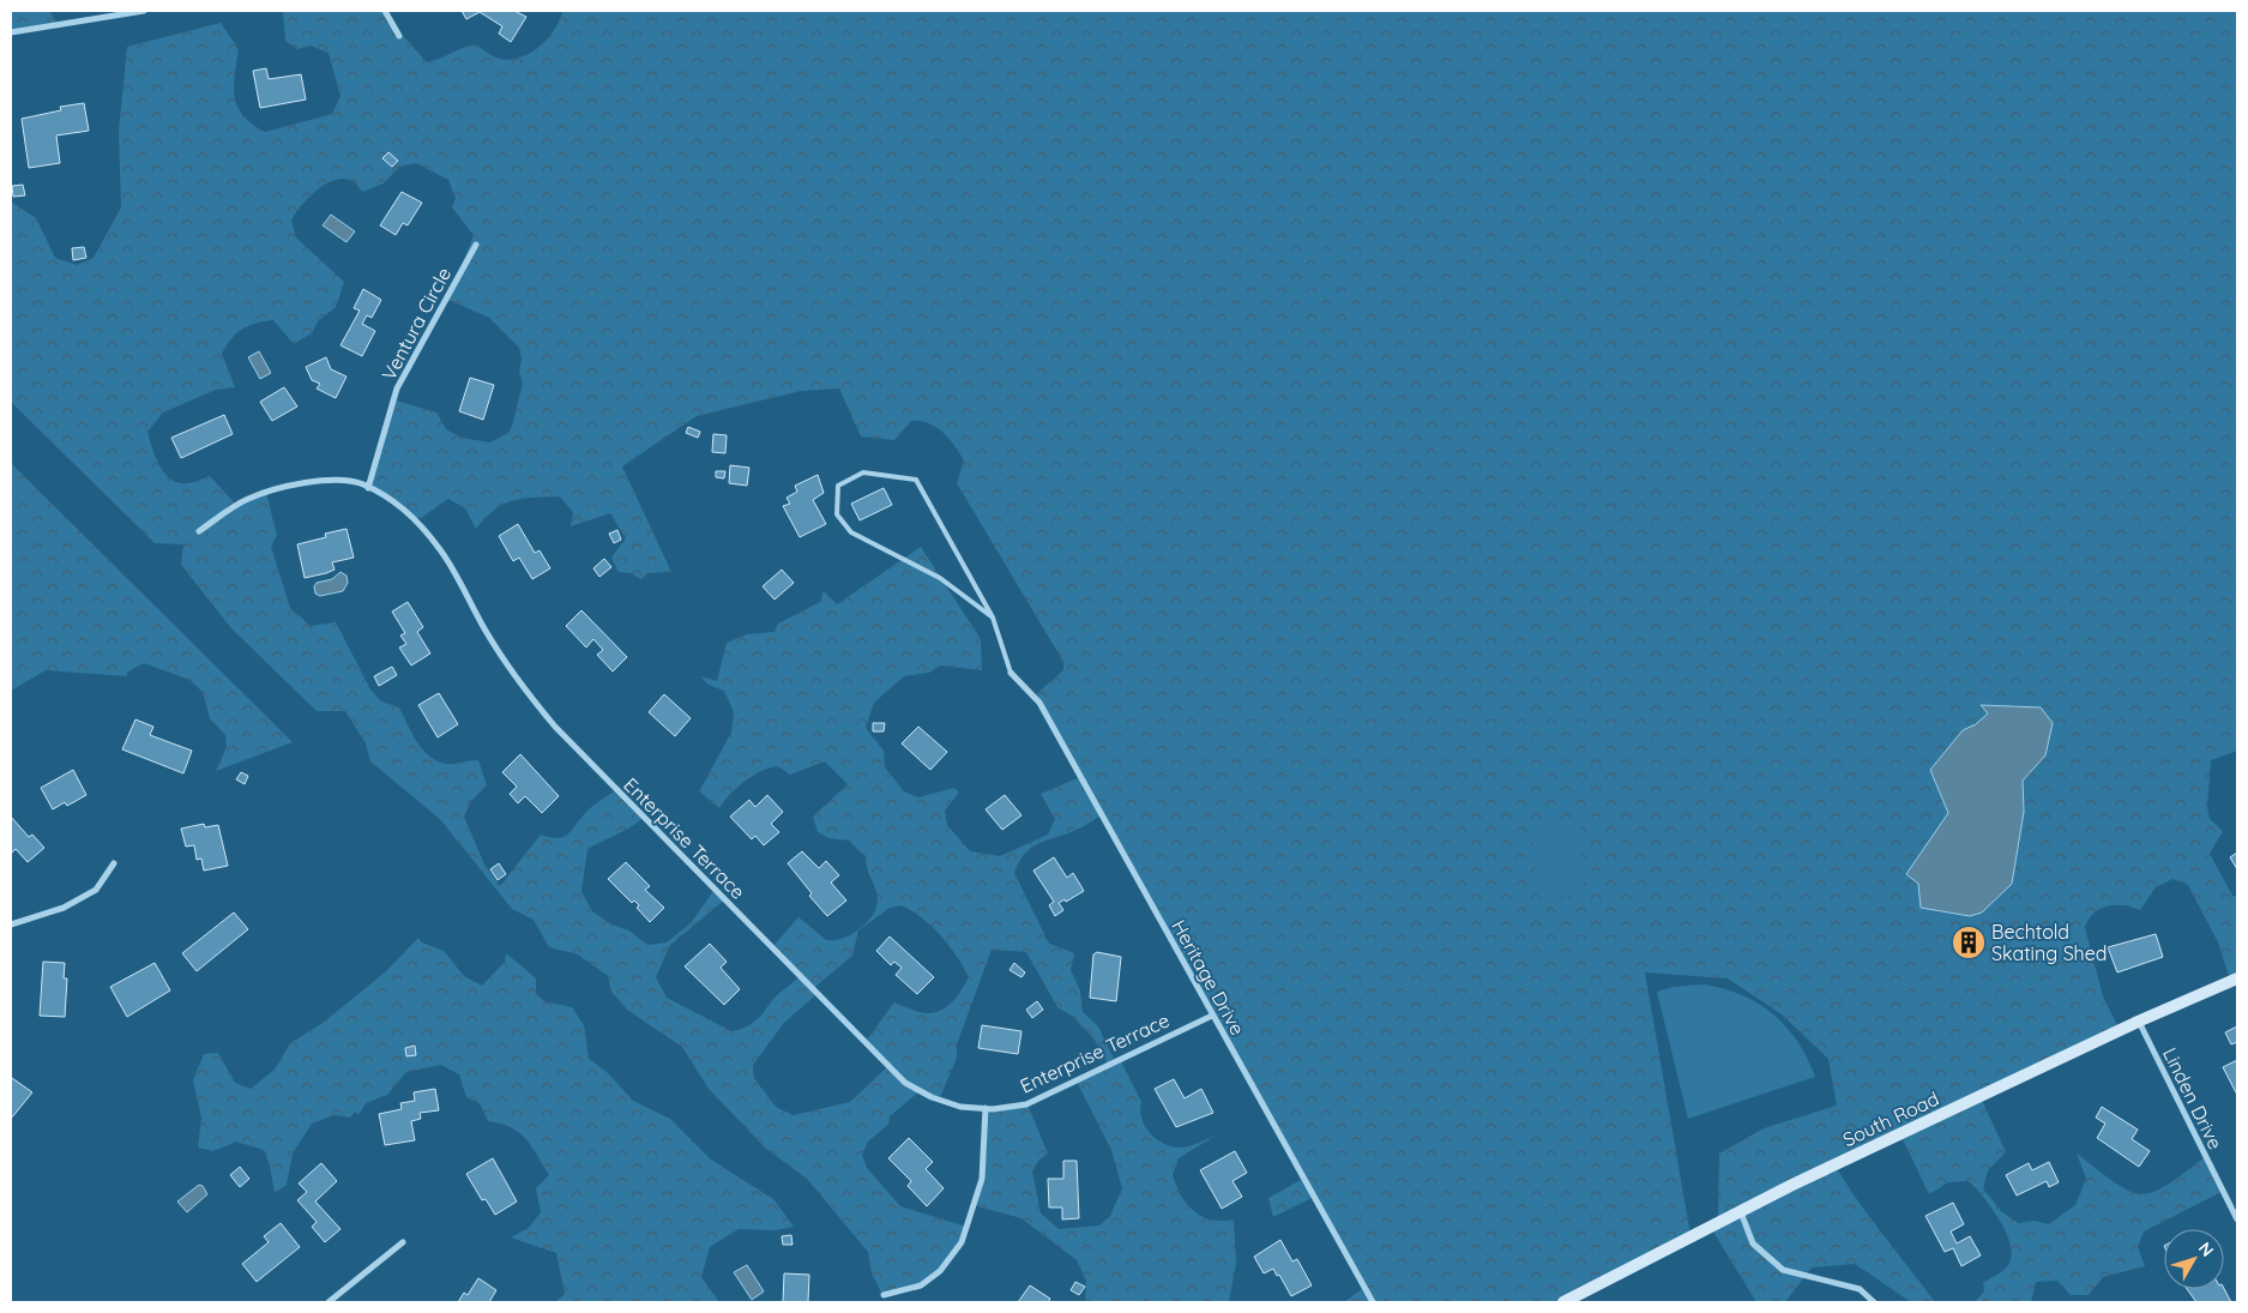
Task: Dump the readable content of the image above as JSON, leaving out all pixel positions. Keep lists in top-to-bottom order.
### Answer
{
  "streets": {
    "street": [
      "Ventura Circle",
      "Enterprise Terrace",
      "Heritage Drive",
      "Linden Drive",
      "South Road"
    ]
  },
  "crossings": [
    ["Ventura Circle", "Enterprise Terrace"],
    ["Enterprise Terrace", "Heritage Drive"],
    ["Linden Drive", "South Road"]
  ],
  "places": {
    "building": ["Bechtold Skating Shed"]
  },
  "north": "top right"
}
